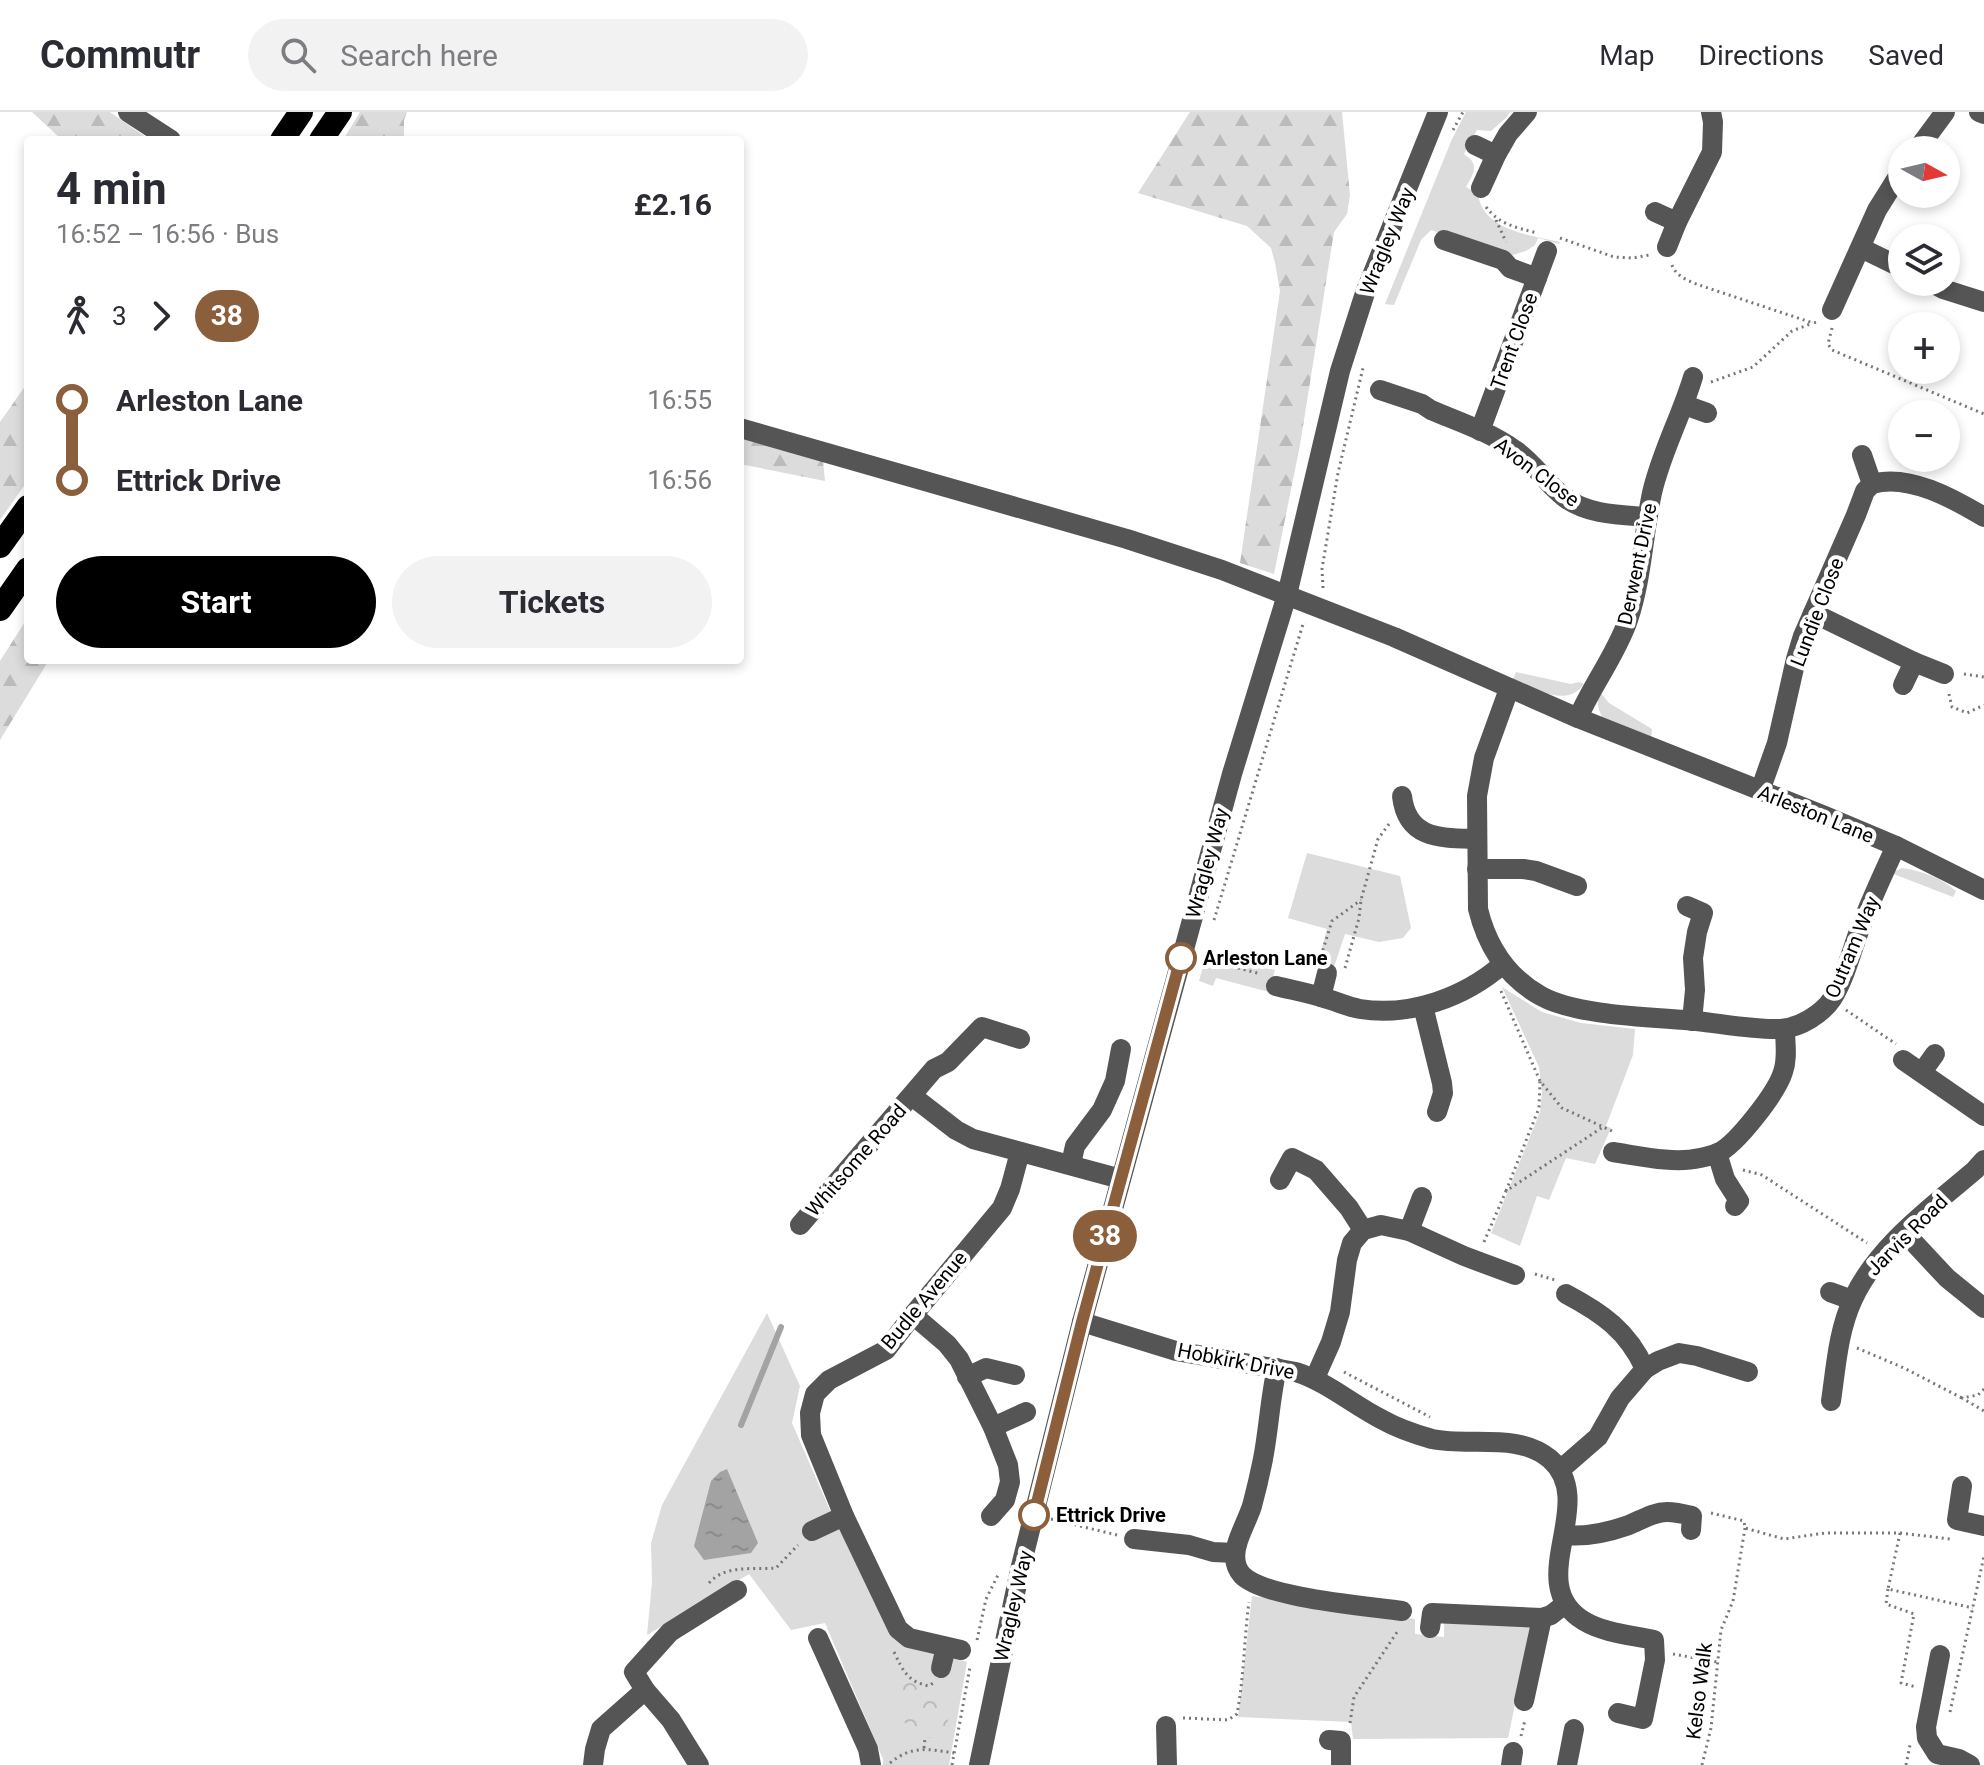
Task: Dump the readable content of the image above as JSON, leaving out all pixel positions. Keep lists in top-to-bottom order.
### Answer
{
  "streets": {
    "street": [
      "Wragley Way",
      "Trent Close",
      "Avon Close",
      "Derwent Drive",
      "Lundie Close",
      "Arleston Lane",
      "Outram Way",
      "Whitsome Road",
      "Jarvis Road",
      "Budle Avenue",
      "Hobkirk Drive"
    ],
    "path": ["Kelso Walk"]
  },
  "crossings": [
    ["Wragley Way", "Arleston Lane"],
    ["Wragley Way", "Whitsome Road"],
    ["Wragley Way", "Hobkirk Drive"],
    ["Trent Close", "Avon Close"],
    ["Avon Close", "Derwent Drive"],
    ["Derwent Drive", "Arleston Lane"],
    ["Lundie Close", "Arleston Lane"],
    ["Arleston Lane", "Outram Way"],
    ["Whitsome Road", "Budle Avenue"]
  ],
  "places": ["Arleston Lane", "Ettrick Drive"],
  "lines": ["bus line 38"],
  "north": "right",
  "page": {
    "header": "Commutr",
    "search": "Search here",
    "nav": ["Map", "Directions", "Saved"],
    "on_map": "38",
    "map_buttons": ["+", "−"],
    "heading": ["4 min", "16:52 – 16:56 · Bus", "£2.16"],
    "legs": ["3", "38"],
    "list": [
      {
        "name": "Arleston Lane",
        "value": "16:55"
      },
      {
        "name": "Ettrick Drive",
        "value": "16:56"
      }
    ],
    "buttons": ["Start", "Tickets"]
  }
}
